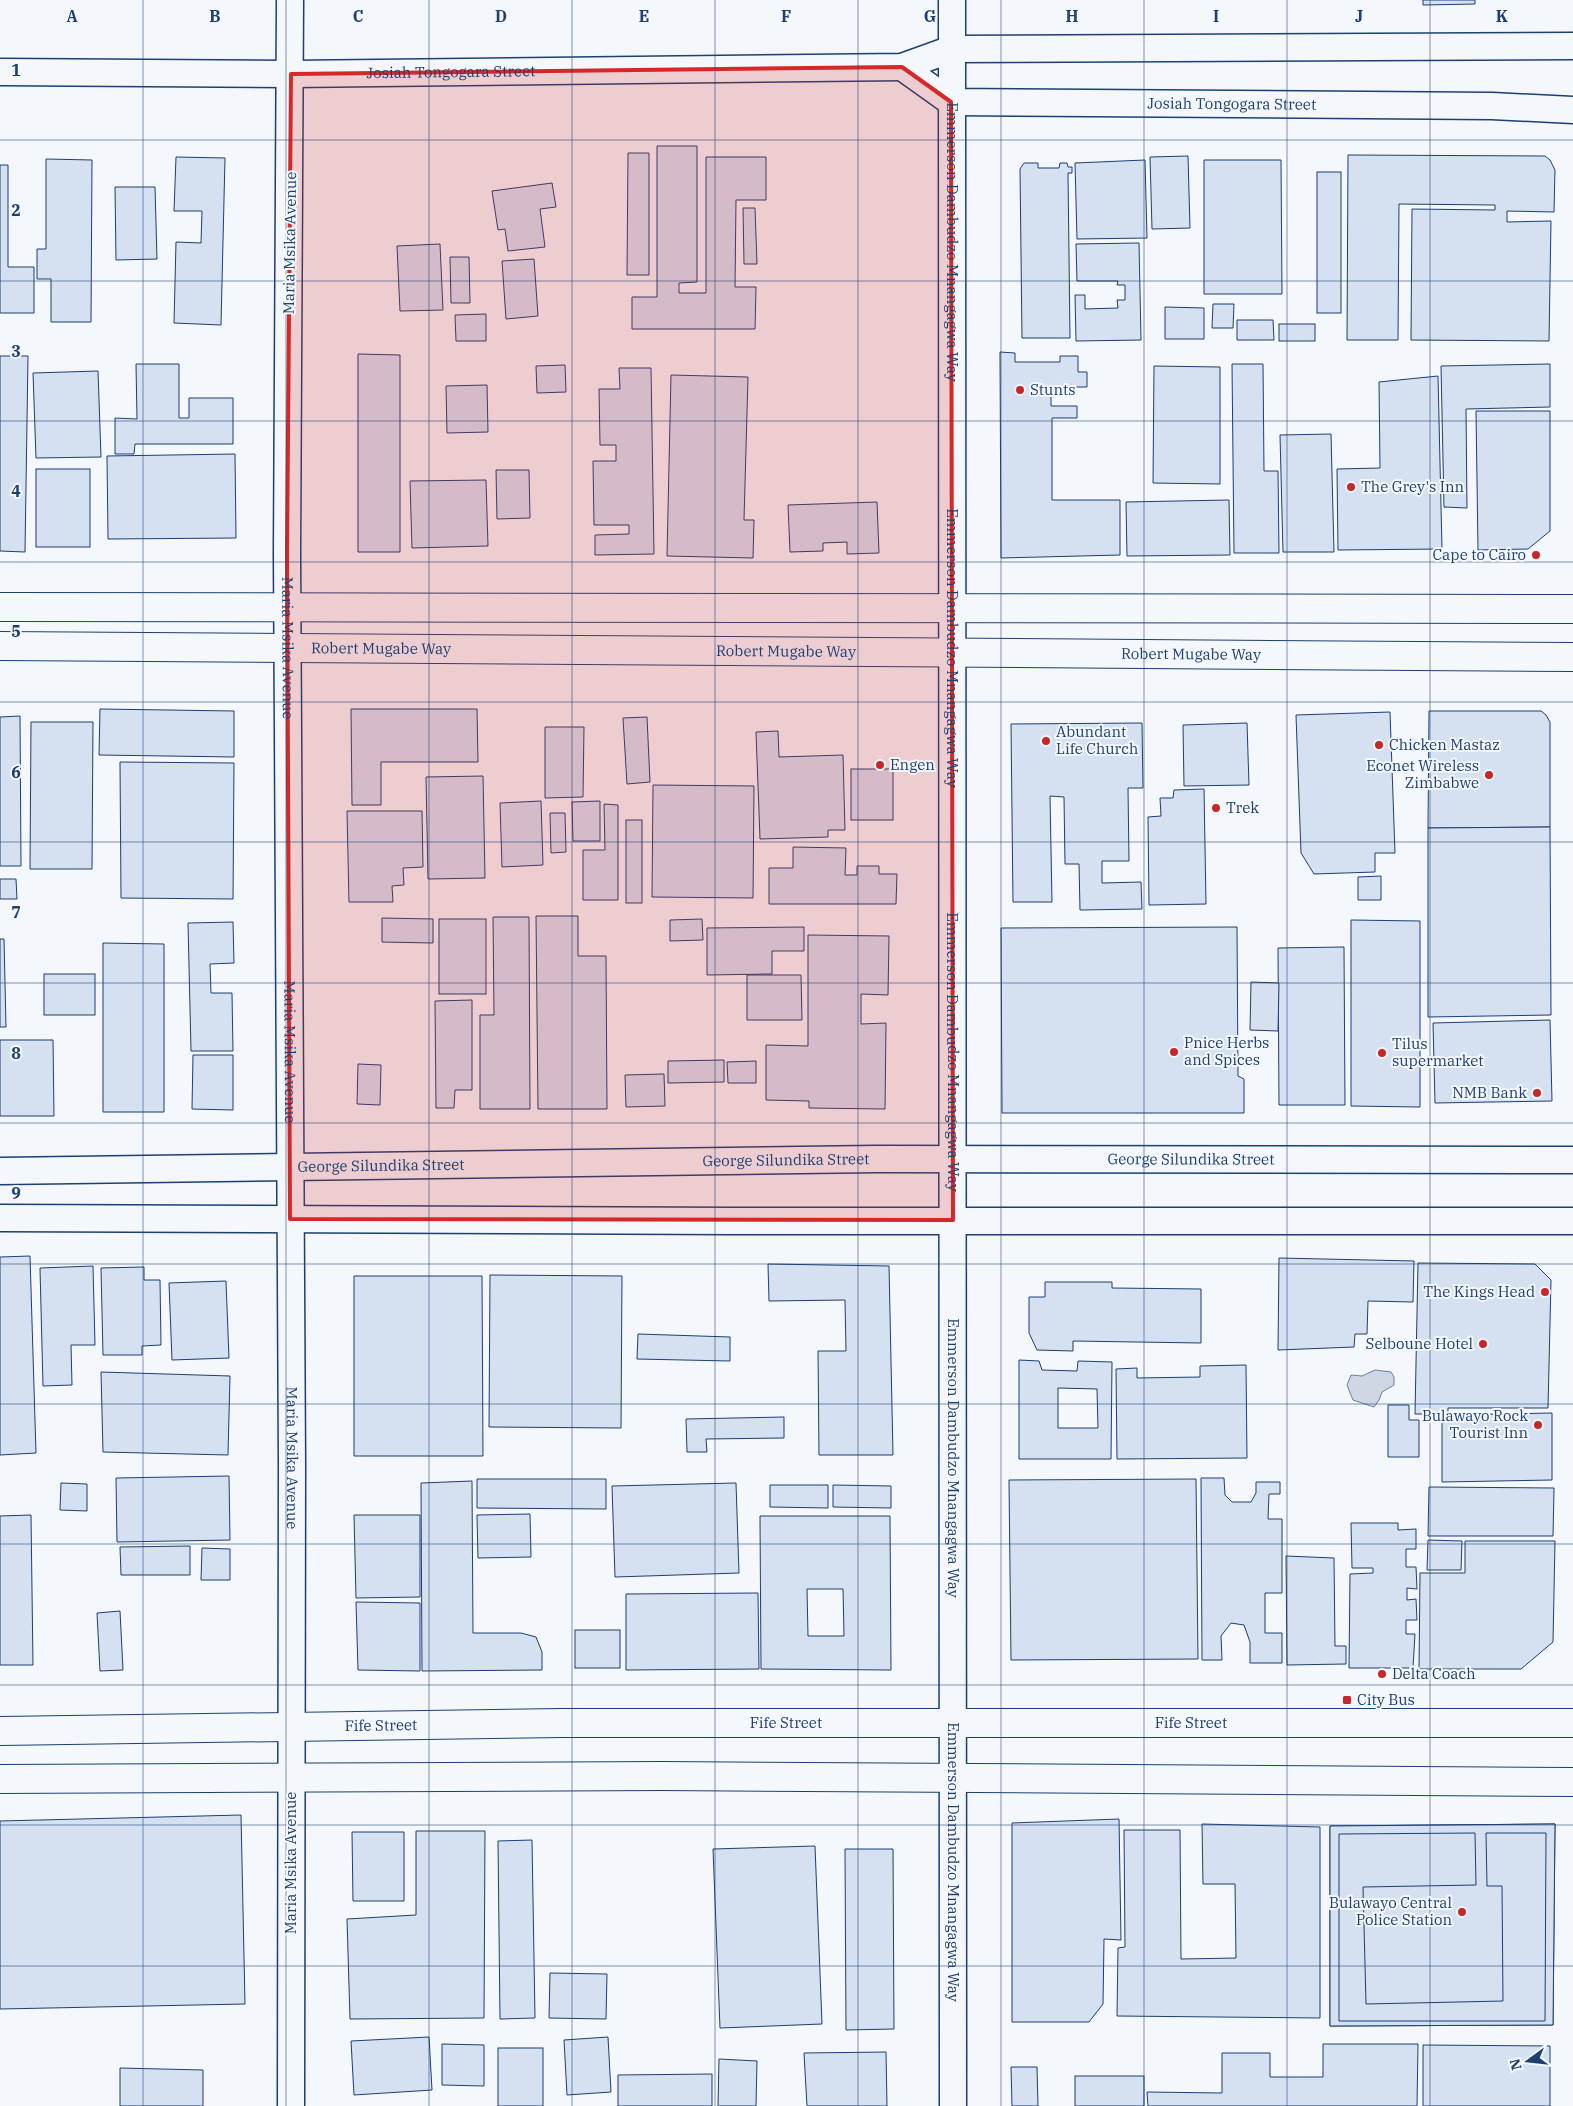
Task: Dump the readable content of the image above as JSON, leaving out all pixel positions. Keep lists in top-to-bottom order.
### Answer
{
  "streets": {
    "main road": ["Robert Mugabe Way", "Fife Street"],
    "street": [
      "Josiah Tongogara Street",
      "Maria Msika Avenue",
      "Emmerson Dambudzo Mnangagwa Way",
      "George Silundika Street"
    ]
  },
  "crossings": [
    ["Josiah Tongogara Street", "Maria Msika Avenue"],
    ["Josiah Tongogara Street", "Emmerson Dambudzo Mnangagwa Way"],
    ["Maria Msika Avenue", "Robert Mugabe Way"],
    ["Maria Msika Avenue", "George Silundika Street"],
    ["Maria Msika Avenue", "Fife Street"],
    ["Emmerson Dambudzo Mnangagwa Way", "Robert Mugabe Way"],
    ["Emmerson Dambudzo Mnangagwa Way", "George Silundika Street"],
    ["Emmerson Dambudzo Mnangagwa Way", "Fife Street"]
  ],
  "places": {
    "other": [
      "Stunts",
      "The Grey's Inn",
      "Cape to Cairo",
      "Abundant Life Church",
      "Chicken Mastaz",
      "Engen",
      "Econet Wireless Zimbabwe",
      "Trek",
      "Pnice Herbs and Spices",
      "Tilus supermarket",
      "NMB Bank",
      "The Kings Head",
      "Selboune Hotel",
      "Bulawayo Rock Tourist Inn",
      "Delta Coach",
      "Bulawayo Central Police Station"
    ],
    "transit": ["City Bus"]
  },
  "north": "left",
  "grid": {
    "columns": [
      "A",
      "B",
      "C",
      "D",
      "E",
      "F",
      "G",
      "H",
      "I",
      "J",
      "K"
    ],
    "rows": [
      "1",
      "2",
      "3",
      "4",
      "5",
      "6",
      "7",
      "8",
      "9"
    ]
  }
}
